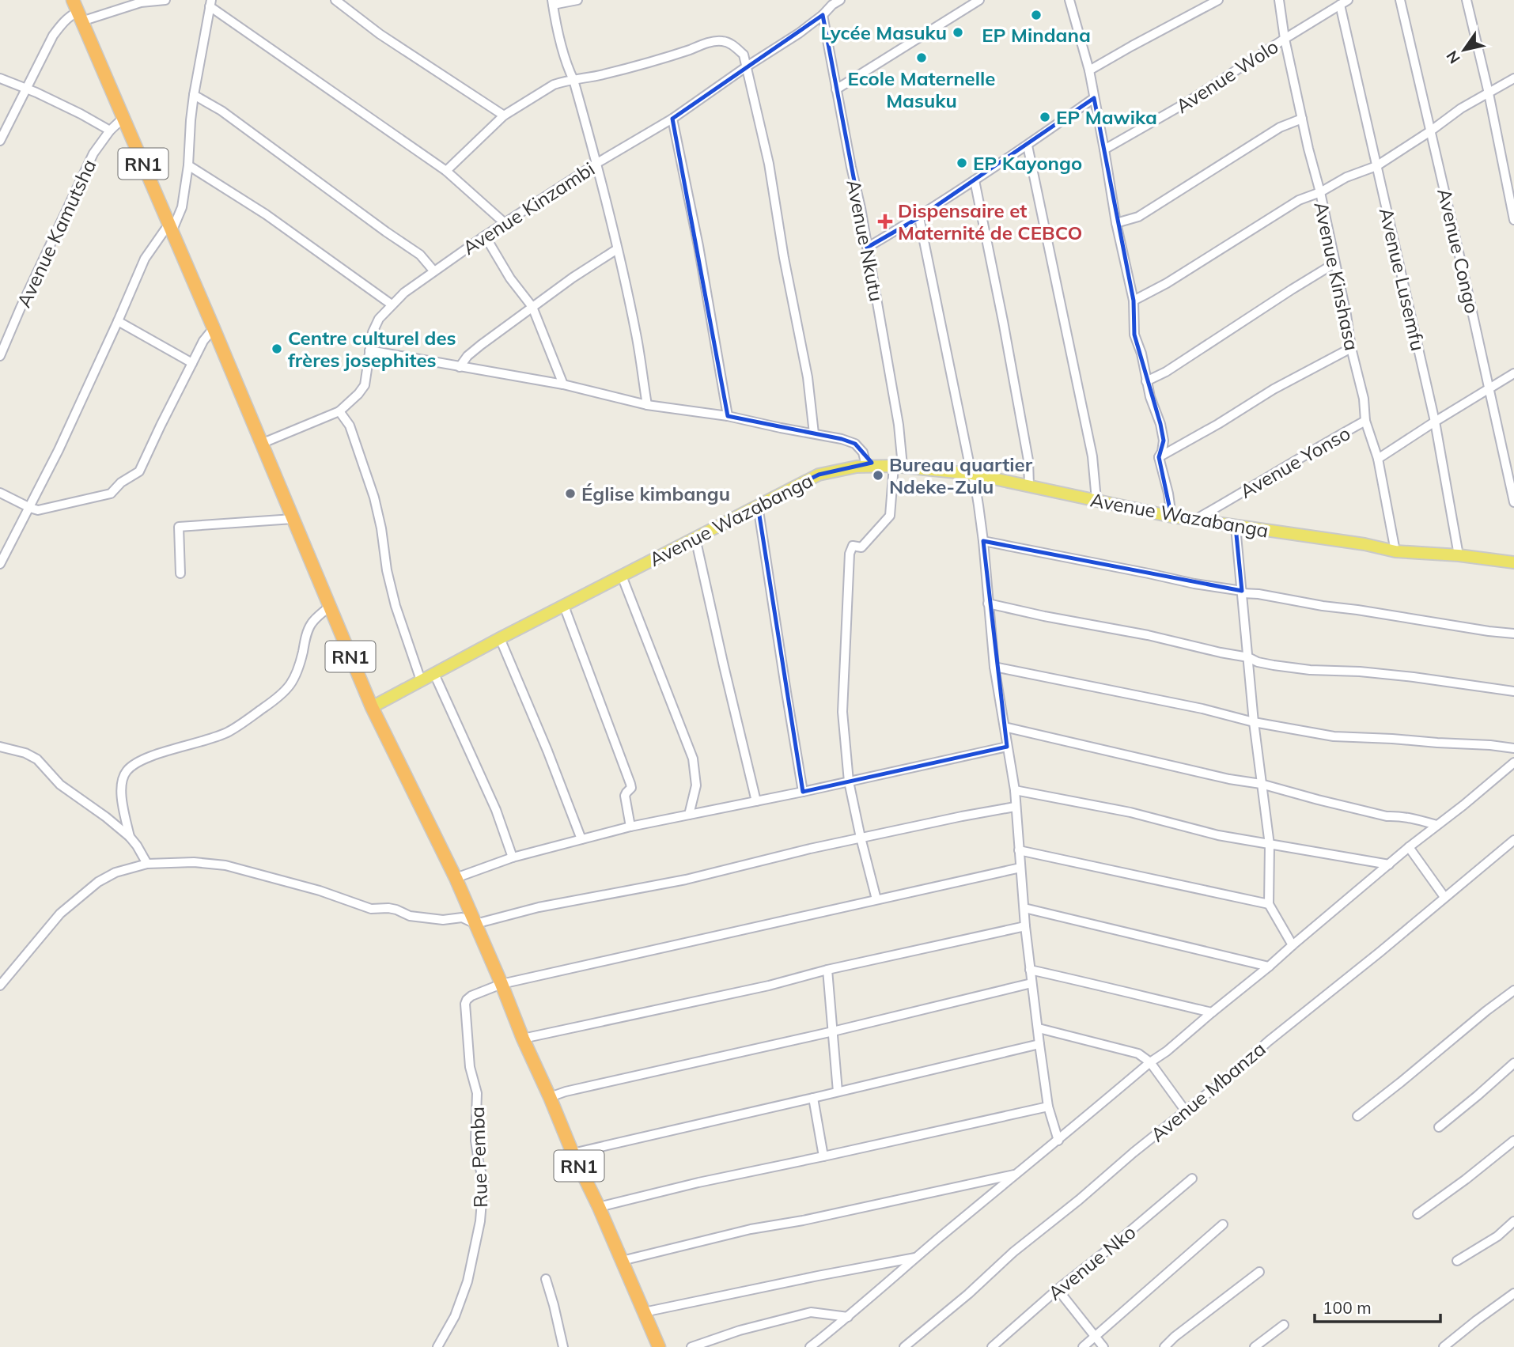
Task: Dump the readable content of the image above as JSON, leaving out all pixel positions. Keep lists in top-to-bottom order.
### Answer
{
  "streets": {
    "highway": ["RN1"],
    "main road": ["Avenue Wazabanga"],
    "street": [
      "Avenue Wolo",
      "Avenue Kinzambi",
      "Avenue Kamutsha",
      "Avenue Nkutu",
      "Avenue Congo",
      "Avenue Kinshasa",
      "Avenue Lusemfu",
      "Avenue Yonso",
      "Avenue Mbanza",
      "Rue Pemba",
      "Avenue Nko"
    ]
  },
  "crossings": [
    ["Avenue Wolo", "Avenue Kinshasa"],
    ["Avenue Wolo", "Avenue Lusemfu"],
    ["RN1", "Avenue Kinzambi"],
    ["RN1", "Avenue Kamutsha"],
    ["RN1", "Avenue Wazabanga"],
    ["RN1", "Rue Pemba"],
    ["Avenue Kinzambi", "Avenue Nkutu"],
    ["Avenue Nkutu", "Avenue Wazabanga"],
    ["Avenue Kinshasa", "Avenue Yonso"],
    ["Avenue Kinshasa", "Avenue Wazabanga"],
    ["Avenue Lusemfu", "Avenue Wazabanga"],
    ["Avenue Yonso", "Avenue Wazabanga"]
  ],
  "places": {
    "other": [
      "EP Mindana",
      "Lycée Masuku",
      "Ecole Maternelle Masuku",
      "EP Mawika",
      "EP Kayongo",
      "Centre culturel des frères josephites",
      "Bureau quartier Ndeke-Zulu",
      "Église kimbangu"
    ],
    "health": ["Dispensaire et Maternité de CEBCO"]
  },
  "scale_bar": "100 m",
  "north": "bottom left"
}
